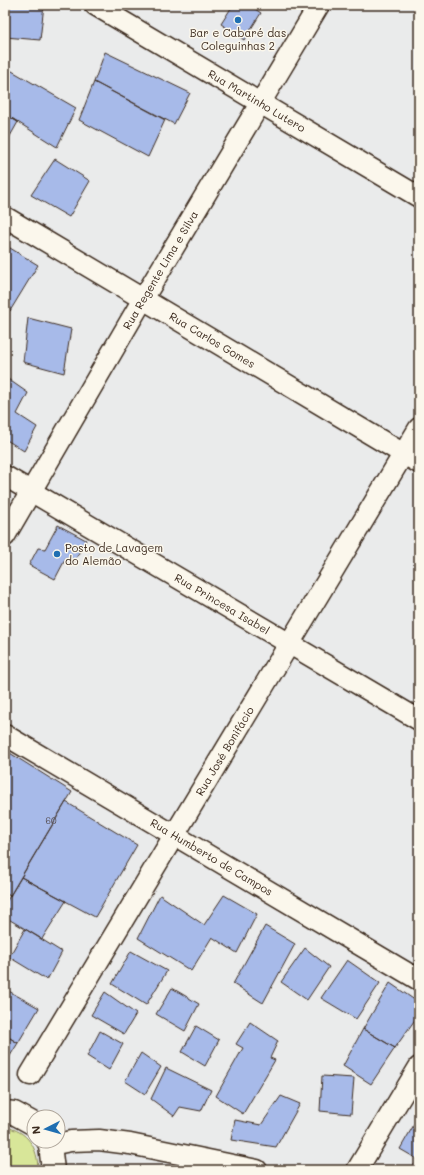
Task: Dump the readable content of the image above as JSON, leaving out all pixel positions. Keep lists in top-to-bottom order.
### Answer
{
  "streets": {
    "street": [
      "Rua Martinho Lutero",
      "Rua Regente Lima e Silva",
      "Rua Carlos Gomes",
      "Rua Princesa Isabel",
      "Rua José Bonifácio",
      "Rua Humberto de Campos"
    ]
  },
  "crossings": [
    ["Rua Martinho Lutero", "Rua Regente Lima e Silva"],
    ["Rua Regente Lima e Silva", "Rua Carlos Gomes"],
    ["Rua Regente Lima e Silva", "Rua Princesa Isabel"],
    ["Rua Carlos Gomes", "Rua José Bonifácio"],
    ["Rua Princesa Isabel", "Rua José Bonifácio"],
    ["Rua José Bonifácio", "Rua Humberto de Campos"]
  ],
  "places": ["Bar e Cabaré das Coleguinhas 2", "Posto de Lavagem do Alemão"],
  "house_numbers": ["60"],
  "north": "left"
}
